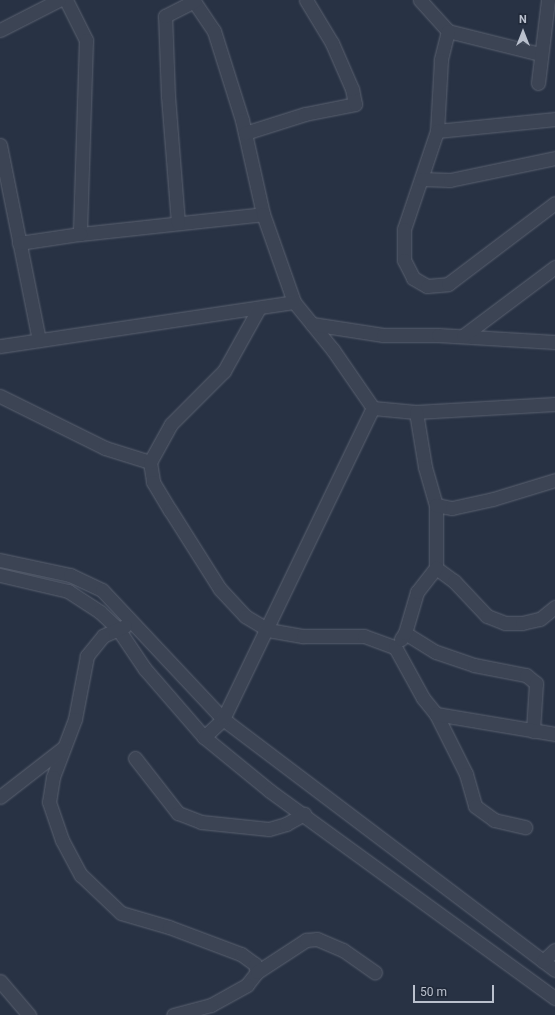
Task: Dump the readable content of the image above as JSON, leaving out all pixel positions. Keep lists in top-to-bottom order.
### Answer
{
  "scale_bar": "50 m",
  "north": "top"
}
